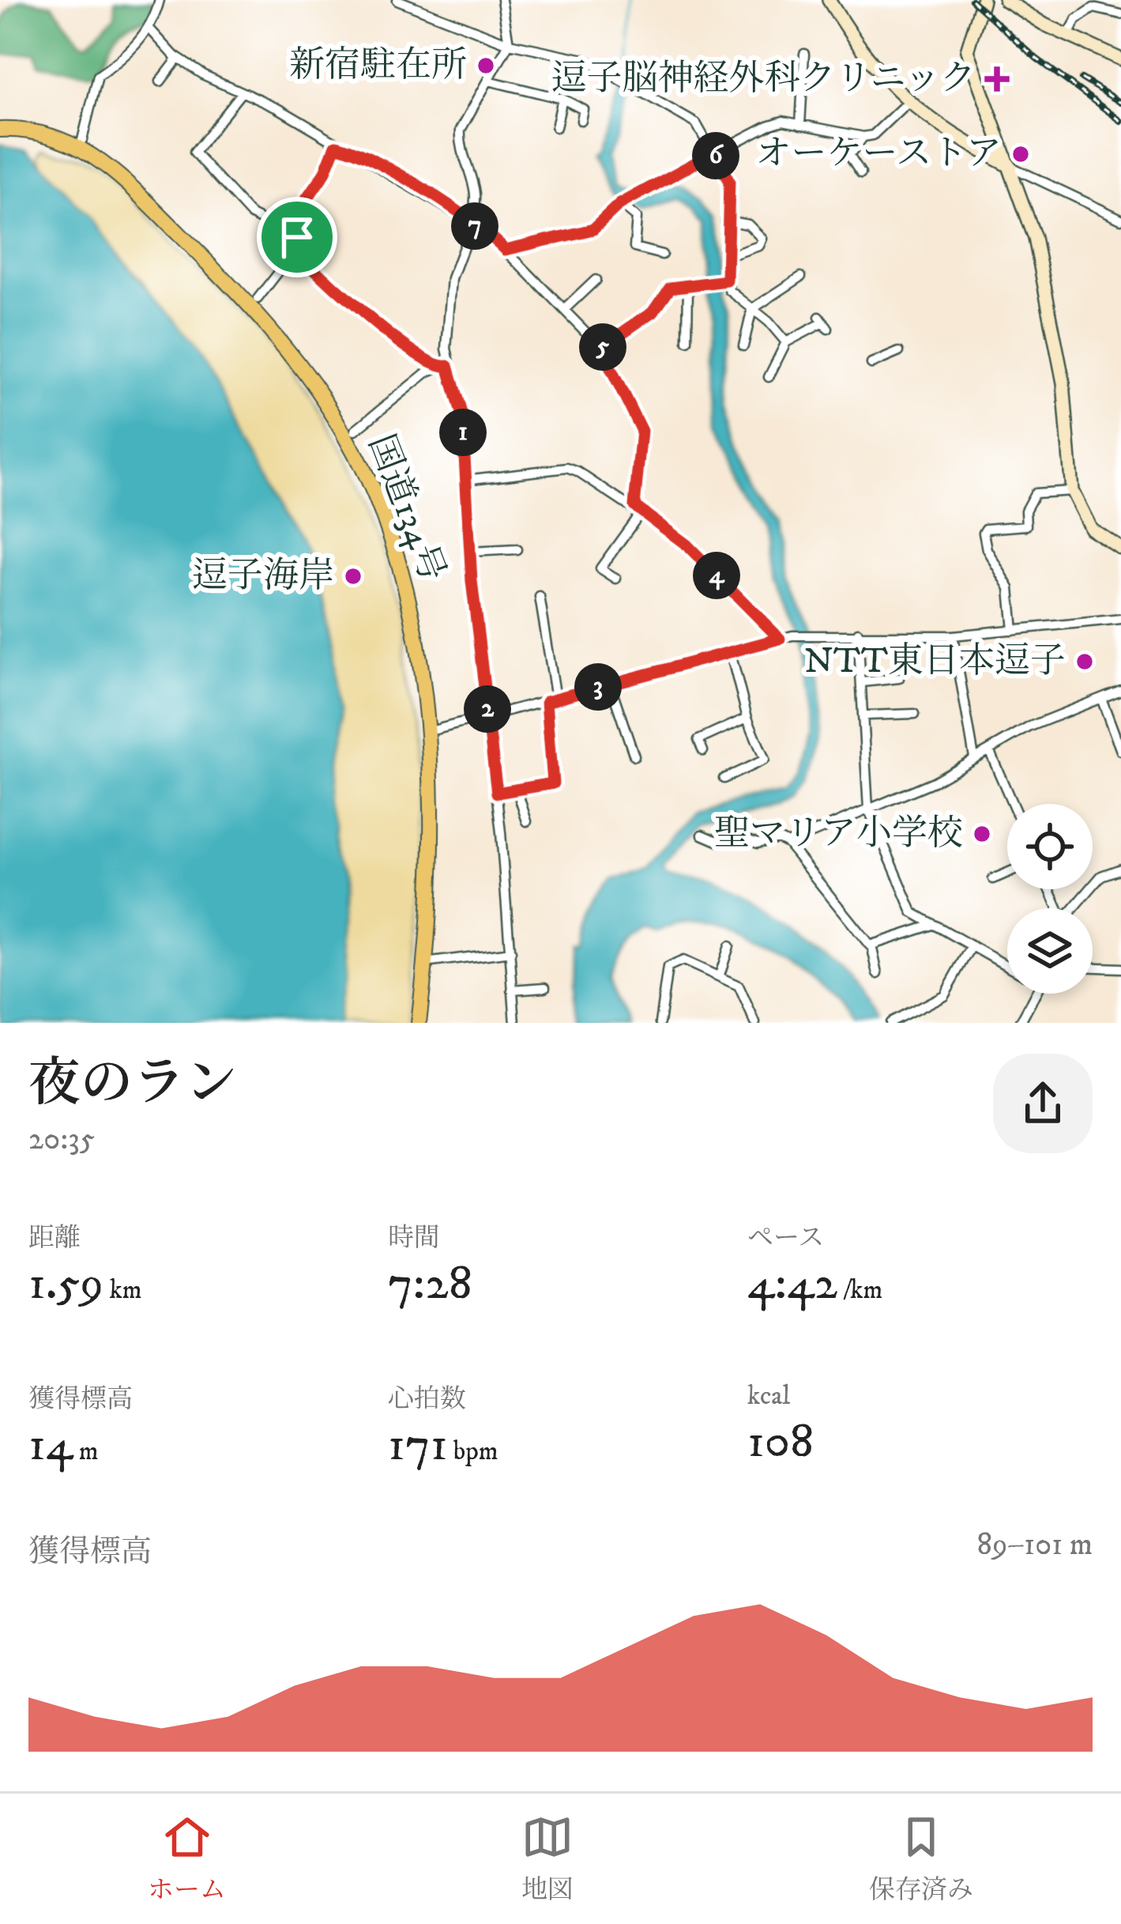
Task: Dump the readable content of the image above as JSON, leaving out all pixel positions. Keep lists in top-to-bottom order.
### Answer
{
  "streets": {
    "highway": ["国道134号"]
  },
  "places": {
    "other": [
      "新宿駐在所",
      "オーケーストア",
      "逗子海岸",
      "NTT東日本逗子",
      "聖マリア小学校"
    ],
    "health": ["逗子脳神経外科クリニック"]
  },
  "page": {
    "pins": [
      "6",
      "7",
      "5",
      "1",
      "4",
      "3",
      "2"
    ],
    "heading": ["夜のラン", "20:35"],
    "stats": [
      ["距離", "1.59 km"],
      ["時間", "7:28"],
      ["ペース", "4:42 /km"],
      ["獲得標高", "14 m"],
      ["心拍数", "171 bpm"],
      ["kcal", "108"]
    ],
    "chart": ["獲得標高", "89–101 m"],
    "tabs": ["ホーム", "地図", "保存済み"]
  }
}
